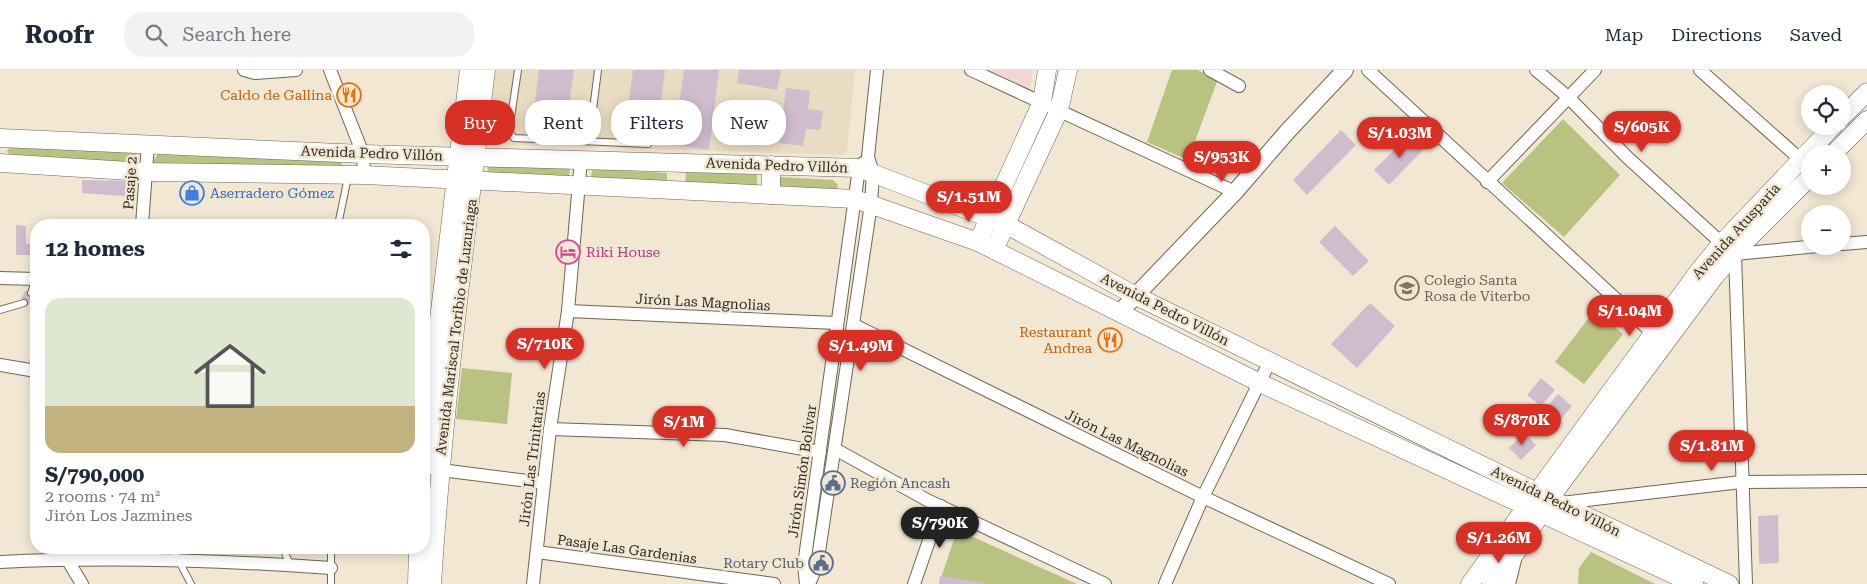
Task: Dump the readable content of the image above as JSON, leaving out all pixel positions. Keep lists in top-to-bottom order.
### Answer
{
  "streets": {
    "main road": ["Avenida Pedro Villón", "Avenida Atusparia", "Avenida Mariscal Toribio de Luzuriaga"],
    "street": [
      "Pasaje 2",
      "Jirón Las Magnolias",
      "Jirón Las Trinitarias",
      "Jirón Simón Bolívar",
      "Pasaje Las Gardenias"
    ]
  },
  "crossings": [
    ["Avenida Pedro Villón", "Pasaje 2"],
    ["Avenida Pedro Villón", "Avenida Atusparia"],
    ["Avenida Pedro Villón", "Avenida Mariscal Toribio de Luzuriaga"],
    ["Avenida Pedro Villón", "Jirón Las Trinitarias"],
    ["Avenida Pedro Villón", "Jirón Simón Bolívar"],
    ["Jirón Las Magnolias", "Jirón Las Trinitarias"],
    ["Jirón Las Magnolias", "Jirón Simón Bolívar"],
    ["Jirón Las Trinitarias", "Pasaje Las Gardenias"]
  ],
  "places": {
    "restaurant": ["Caldo de Gallina", "Restaurant Andrea"],
    "shop": ["Aserradero Gómez"],
    "hotel": ["Riki House"],
    "school or university": ["Colegio Santa Rosa de Viterbo"],
    "public building": ["Región Ancash", "Rotary Club"]
  },
  "page": {
    "header": "Roofr",
    "search": "Search here",
    "nav": ["Map", "Directions", "Saved"],
    "map_buttons": ["+", "−"],
    "chip": [
      "Buy",
      "Rent",
      "Filters",
      "New"
    ],
    "price": [
      "S/605K",
      "S/1.03M",
      "S/953K",
      "S/1.51M",
      "S/1.04M",
      "S/710K",
      "S/1.49M",
      "S/870K",
      "S/1M",
      "S/1.81M",
      "S/790K",
      "S/1.26M"
    ],
    "heading": "12 homes",
    "list": [
      {
        "name": "S/790,000",
        "note": "2 rooms · 74 m² · Jirón Los Jazmines"
      }
    ]
  }
}
